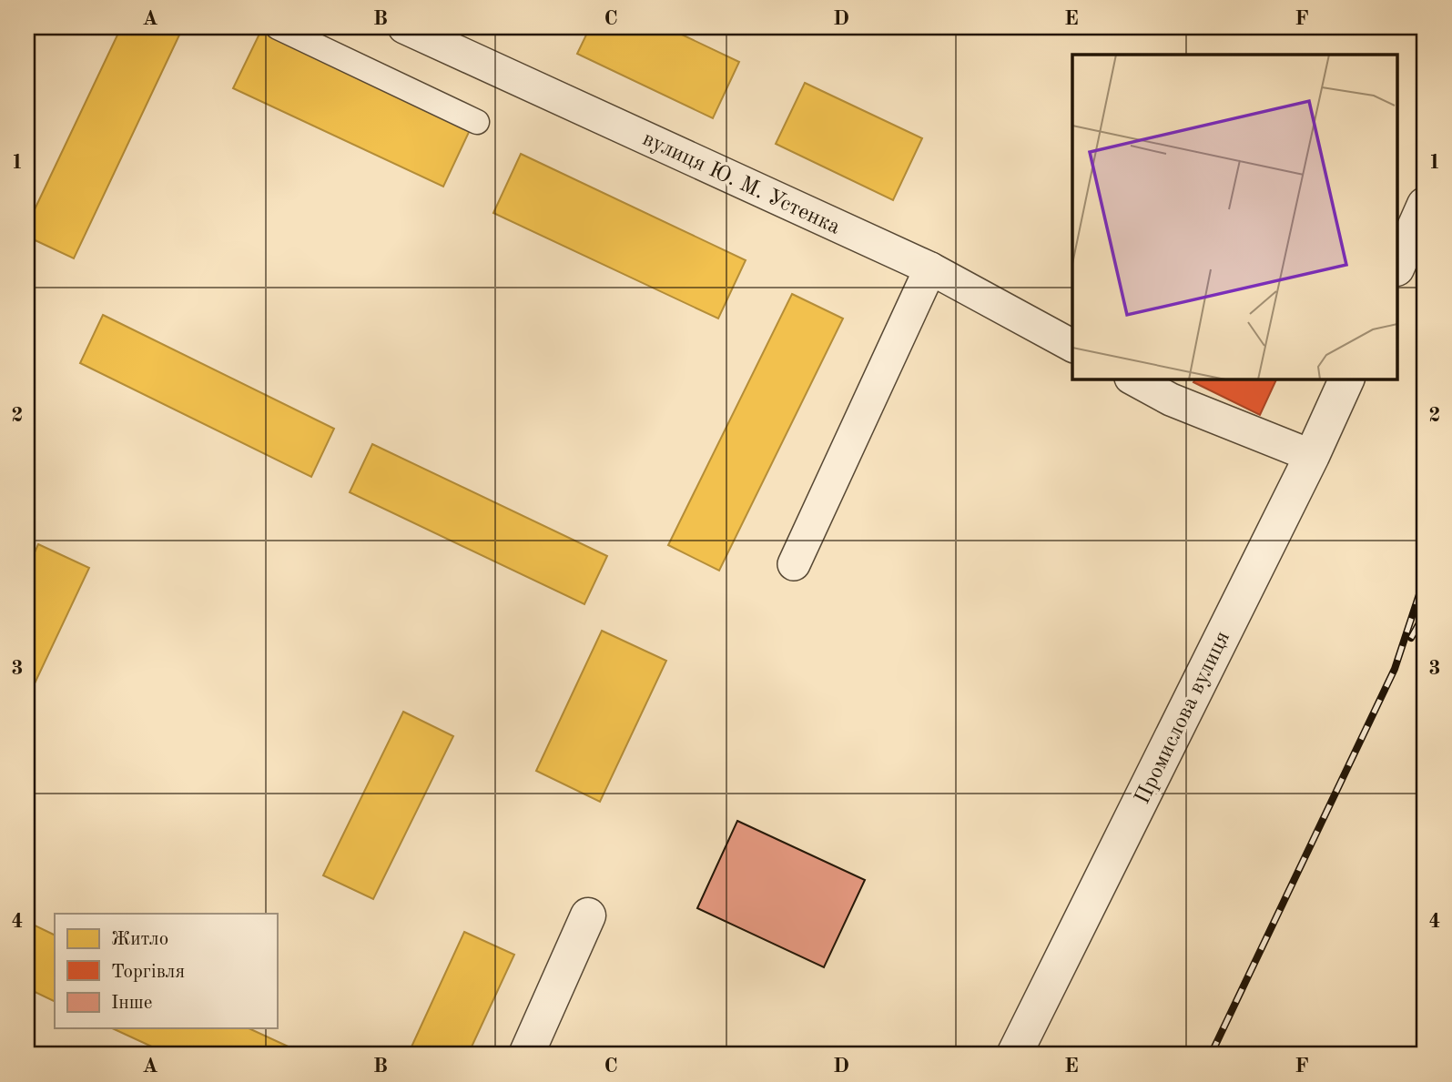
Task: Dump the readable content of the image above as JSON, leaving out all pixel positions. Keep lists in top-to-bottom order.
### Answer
{
  "streets": {
    "street": ["вулиця Ю. М. Устенка", "Промислова вулиця"]
  },
  "legend": ["Житло", "Торгівля", "Інше"],
  "grid": {
    "columns": [
      "A",
      "B",
      "C",
      "D",
      "E",
      "F"
    ],
    "rows": [
      "1",
      "2",
      "3",
      "4"
    ]
  }
}
